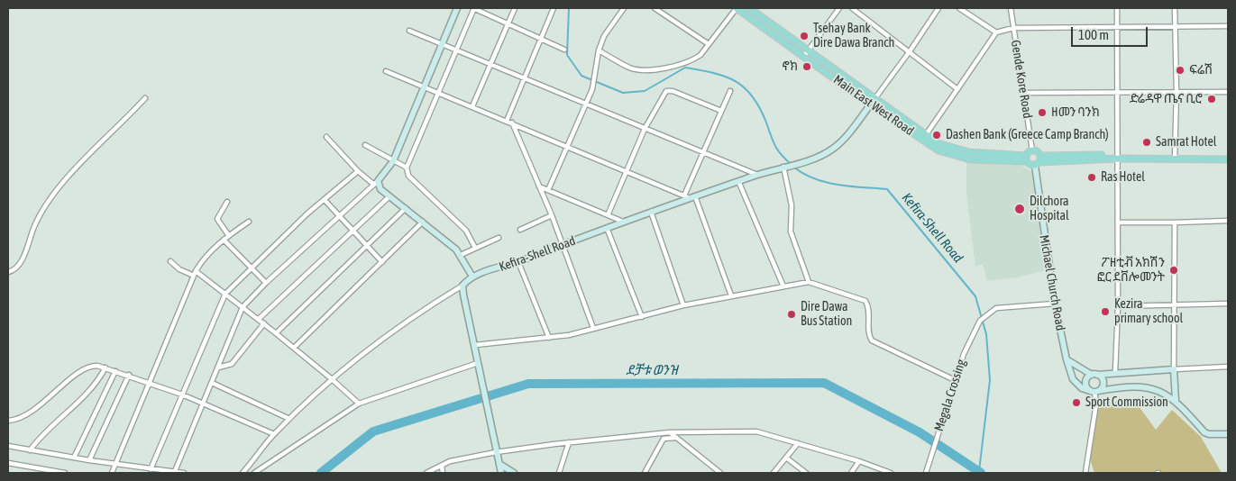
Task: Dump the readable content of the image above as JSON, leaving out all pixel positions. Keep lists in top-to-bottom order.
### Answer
{
  "streets": {
    "main road": ["Main East West Road", "Kefira-Shell Road", "Michael Church Road"],
    "street": ["Gende Kore Road", "Megala Crossing"]
  },
  "crossings": [
    ["Main East West Road", "Kefira-Shell Road"],
    ["Michael Church Road", "Megala Crossing"]
  ],
  "water": ["Kefira-Shell Road", "ደቻቱ ወንዝ"],
  "places": [
    "Tsehay Bank Dire Dawa Branch",
    "ኖክ",
    "ፍሬሽ",
    "ድሬዳዋ ጤና ቢሮ",
    "ዘመን ባንክ",
    "Dashen Bank (Greece Camp Branch)",
    "Samrat Hotel",
    "Ras Hotel",
    "Dilchora Hospital",
    "ፖዘቲቭ አክሽን ፎር ደቨሎመንት",
    "Kezira primary school",
    "Dire Dawa Bus Station",
    "Sport Commission"
  ],
  "scale_bar": "100 m"
}
